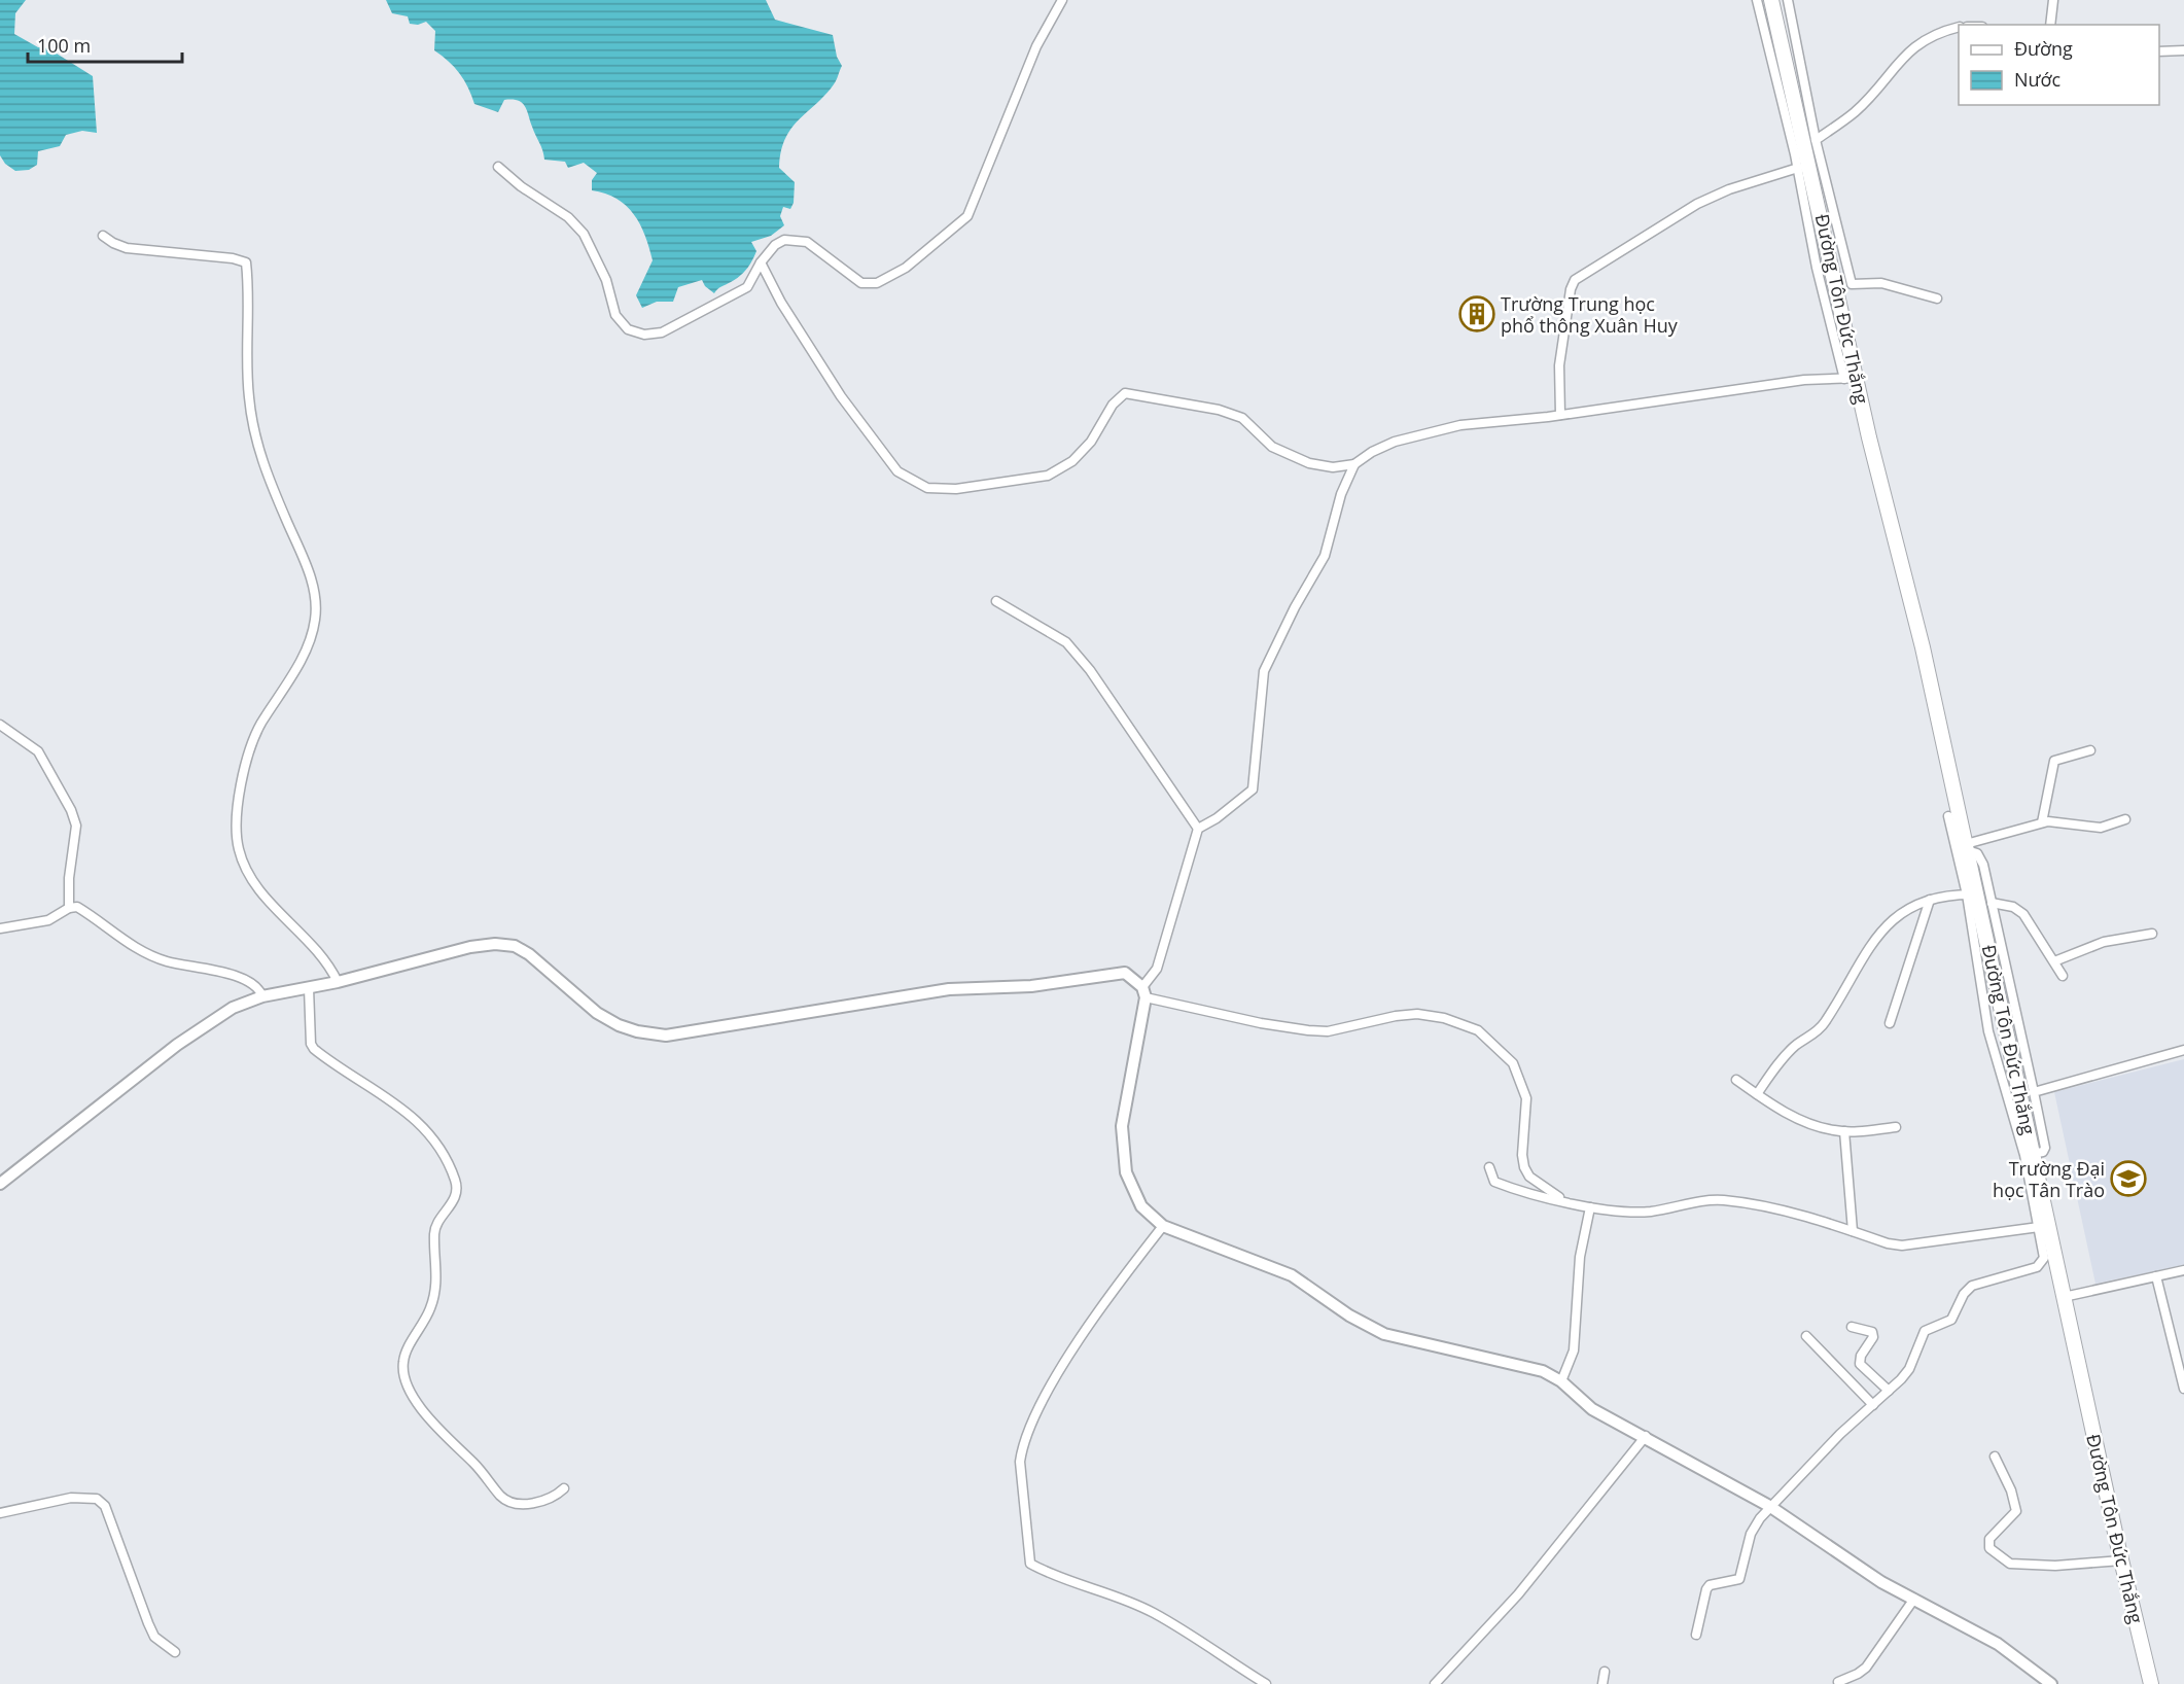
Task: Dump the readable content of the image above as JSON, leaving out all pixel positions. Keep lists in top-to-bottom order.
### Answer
{
  "streets": {
    "highway": ["Đường Tôn Đức Thắng"]
  },
  "places": {
    "building": ["Trường Trung học phổ thông Xuân Huy"],
    "school or university": ["Trường Đại học Tân Trào"]
  },
  "legend": ["Đường", "Nước"],
  "scale_bar": "100 m"
}
